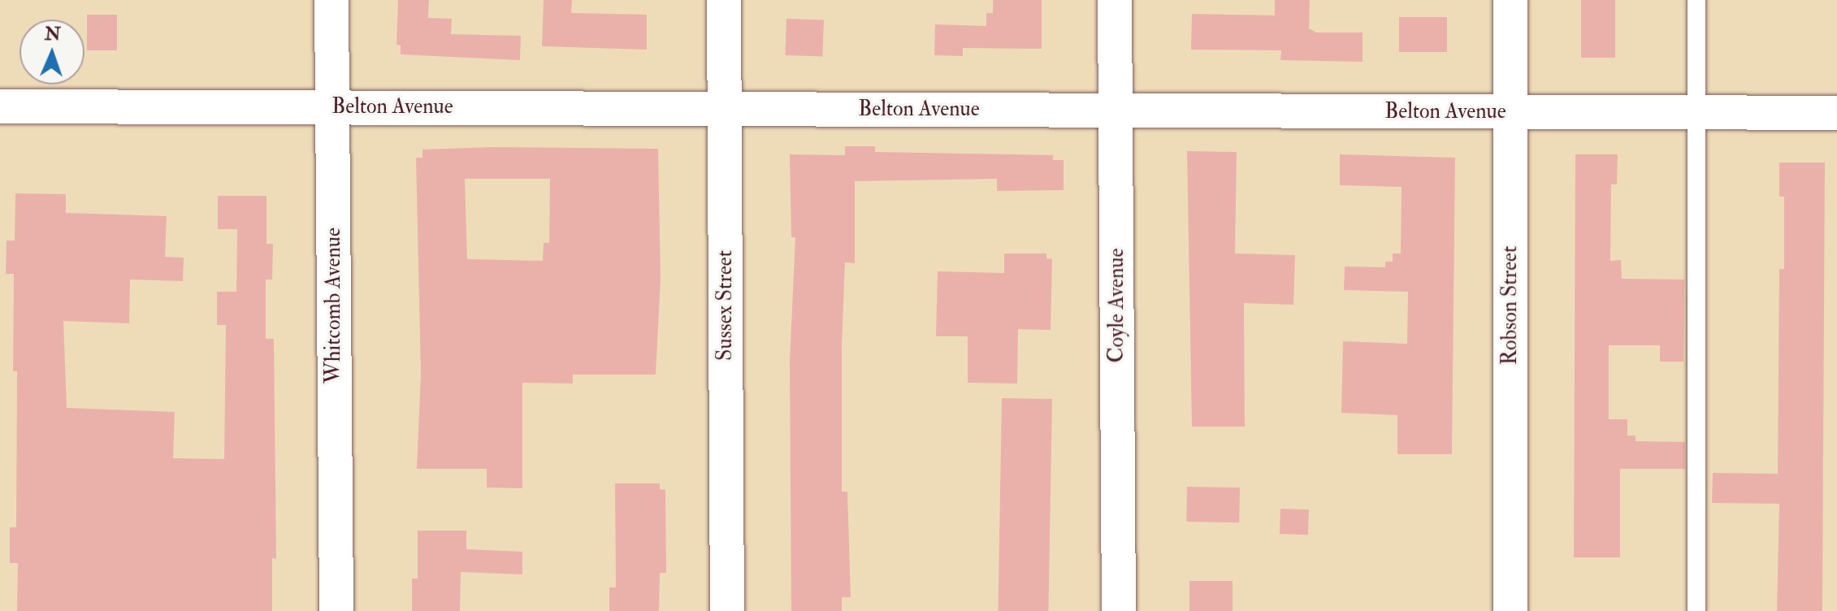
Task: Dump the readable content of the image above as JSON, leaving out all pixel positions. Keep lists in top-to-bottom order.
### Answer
{
  "streets": {
    "street": [
      "Belton Avenue",
      "Whitcomb Avenue",
      "Sussex Street",
      "Coyle Avenue",
      "Robson Street"
    ]
  },
  "crossings": [
    ["Belton Avenue", "Whitcomb Avenue"],
    ["Belton Avenue", "Sussex Street"],
    ["Belton Avenue", "Coyle Avenue"],
    ["Belton Avenue", "Robson Street"]
  ],
  "north": "top"
}
